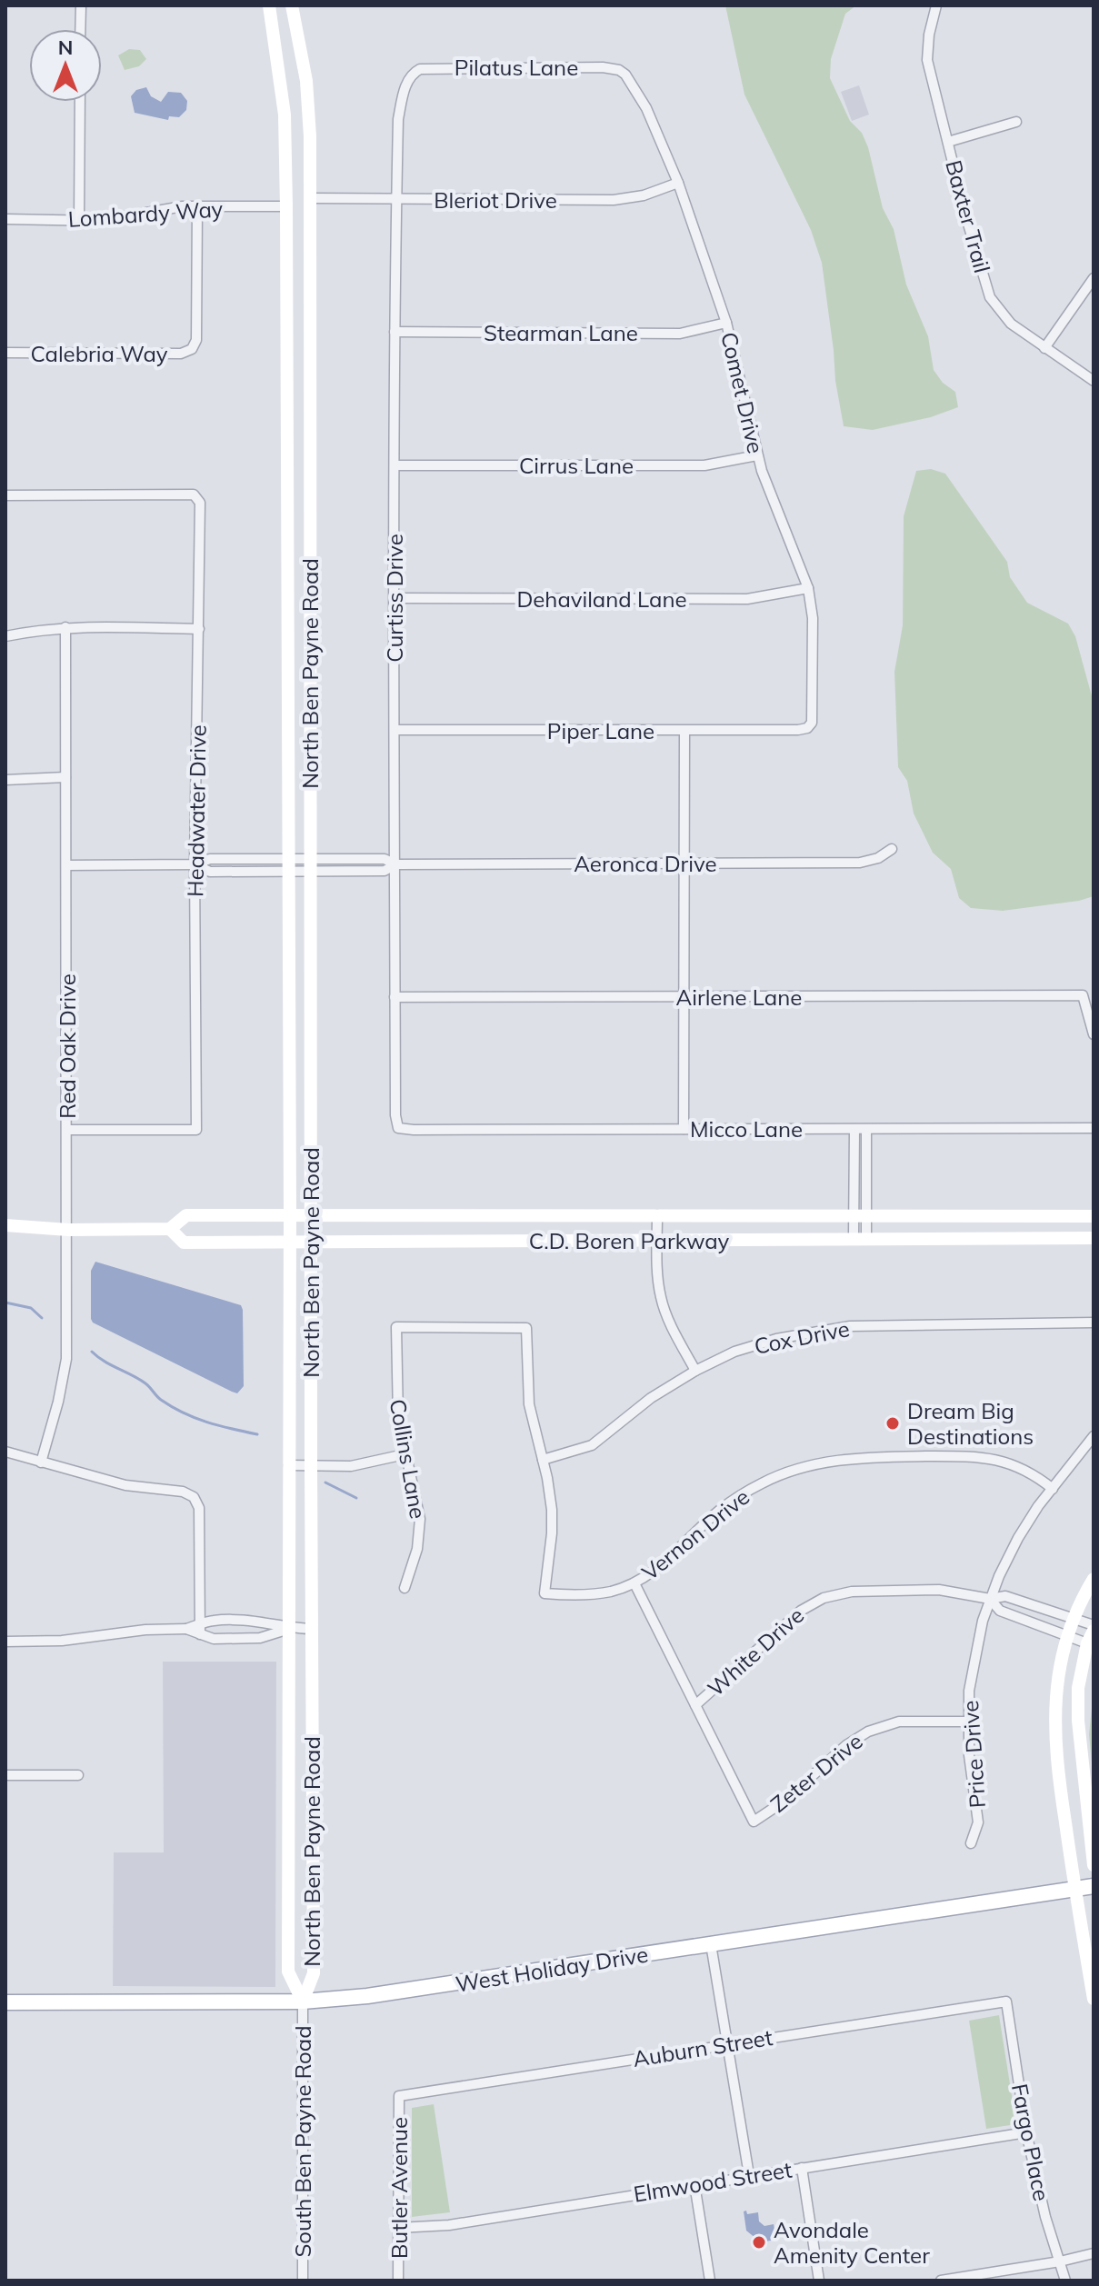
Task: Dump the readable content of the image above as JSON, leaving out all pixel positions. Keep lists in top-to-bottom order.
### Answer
{
  "streets": {
    "main road": ["West Holiday Drive"],
    "street": [
      "Pilatus Lane",
      "Bleriot Drive",
      "Lombardy Way",
      "Baxter Trail",
      "Stearman Lane",
      "Calebria Way",
      "Comet Drive",
      "Cirrus Lane",
      "Curtiss Drive",
      "Dehaviland Lane",
      "North Ben Payne Road",
      "Piper Lane",
      "Headwater Drive",
      "Aeronca Drive",
      "Airlene Lane",
      "Red Oak Drive",
      "Micco Lane",
      "C.D. Boren Parkway",
      "Cox Drive",
      "Collins Lane",
      "Vernon Drive",
      "White Drive",
      "Price Drive",
      "Zeter Drive",
      "Auburn Street",
      "South Ben Payne Road",
      "Fargo Place",
      "Elmwood Street",
      "Butler Avenue"
    ]
  },
  "crossings": [
    ["Pilatus Lane", "Comet Drive"],
    ["Pilatus Lane", "Curtiss Drive"],
    ["Bleriot Drive", "Comet Drive"],
    ["Bleriot Drive", "Curtiss Drive"],
    ["Bleriot Drive", "North Ben Payne Road"],
    ["Lombardy Way", "Calebria Way"],
    ["Lombardy Way", "North Ben Payne Road"],
    ["Stearman Lane", "Comet Drive"],
    ["Stearman Lane", "Curtiss Drive"],
    ["Comet Drive", "Cirrus Lane"],
    ["Comet Drive", "Dehaviland Lane"],
    ["Comet Drive", "Piper Lane"],
    ["Cirrus Lane", "Curtiss Drive"],
    ["Curtiss Drive", "Dehaviland Lane"],
    ["Curtiss Drive", "Piper Lane"],
    ["Curtiss Drive", "Aeronca Drive"],
    ["Curtiss Drive", "Airlene Lane"],
    ["Curtiss Drive", "Micco Lane"],
    ["North Ben Payne Road", "Aeronca Drive"],
    ["North Ben Payne Road", "C.D. Boren Parkway"],
    ["North Ben Payne Road", "West Holiday Drive"],
    ["North Ben Payne Road", "South Ben Payne Road"],
    ["Headwater Drive", "Aeronca Drive"],
    ["Headwater Drive", "Red Oak Drive"],
    ["Aeronca Drive", "Red Oak Drive"],
    ["Red Oak Drive", "C.D. Boren Parkway"],
    ["Cox Drive", "Collins Lane"],
    ["Cox Drive", "Vernon Drive"],
    ["Collins Lane", "Vernon Drive"],
    ["Vernon Drive", "Price Drive"],
    ["White Drive", "Price Drive"],
    ["White Drive", "Zeter Drive"],
    ["Price Drive", "Zeter Drive"],
    ["West Holiday Drive", "South Ben Payne Road"],
    ["Auburn Street", "Fargo Place"],
    ["Auburn Street", "Butler Avenue"],
    ["Fargo Place", "Elmwood Street"],
    ["Elmwood Street", "Butler Avenue"]
  ],
  "places": ["Dream Big Destinations", "Avondale Amenity Center"],
  "north": "top"
}
